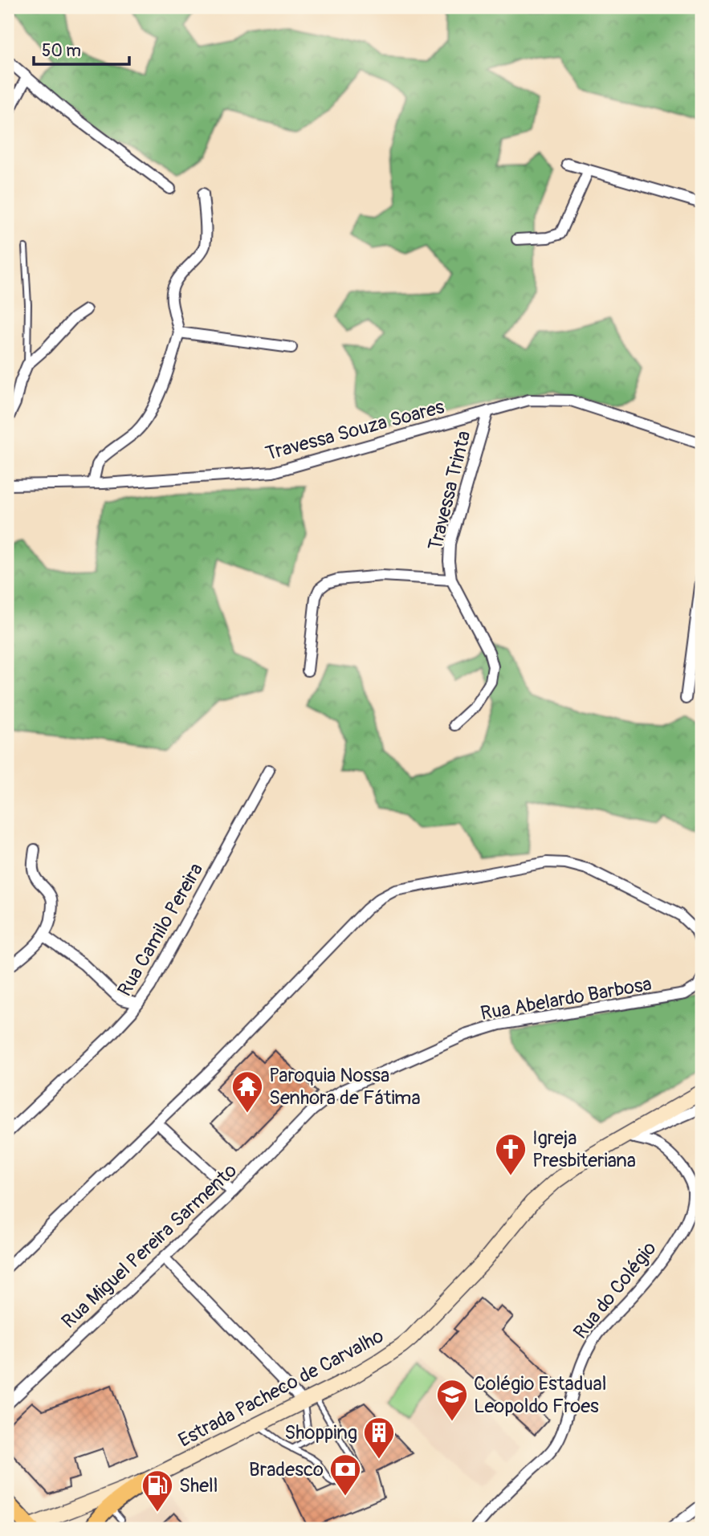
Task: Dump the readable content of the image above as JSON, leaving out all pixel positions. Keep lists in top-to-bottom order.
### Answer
{
  "streets": {
    "main road": ["Estrada Pacheco de Carvalho"],
    "street": [
      "Travessa Souza Soares",
      "Travessa Trinta",
      "Rua Camilo Pereira",
      "Rua Abelardo Barbosa",
      "Rua Miguel Pereira Sarmento",
      "Rua do Colégio"
    ]
  },
  "crossings": [
    ["Travessa Souza Soares", "Travessa Trinta"],
    ["Rua Abelardo Barbosa", "Rua Miguel Pereira Sarmento"]
  ],
  "places": {
    "temple": ["Paroquia Nossa Senhora de Fátima"],
    "church": ["Igreja Presbiteriana"],
    "school or university": ["Colégio Estadual Leopoldo Froes"],
    "building": ["Shopping"],
    "bank": ["Bradesco"],
    "fuel station": ["Shell"]
  },
  "scale_bar": "50 m"
}
